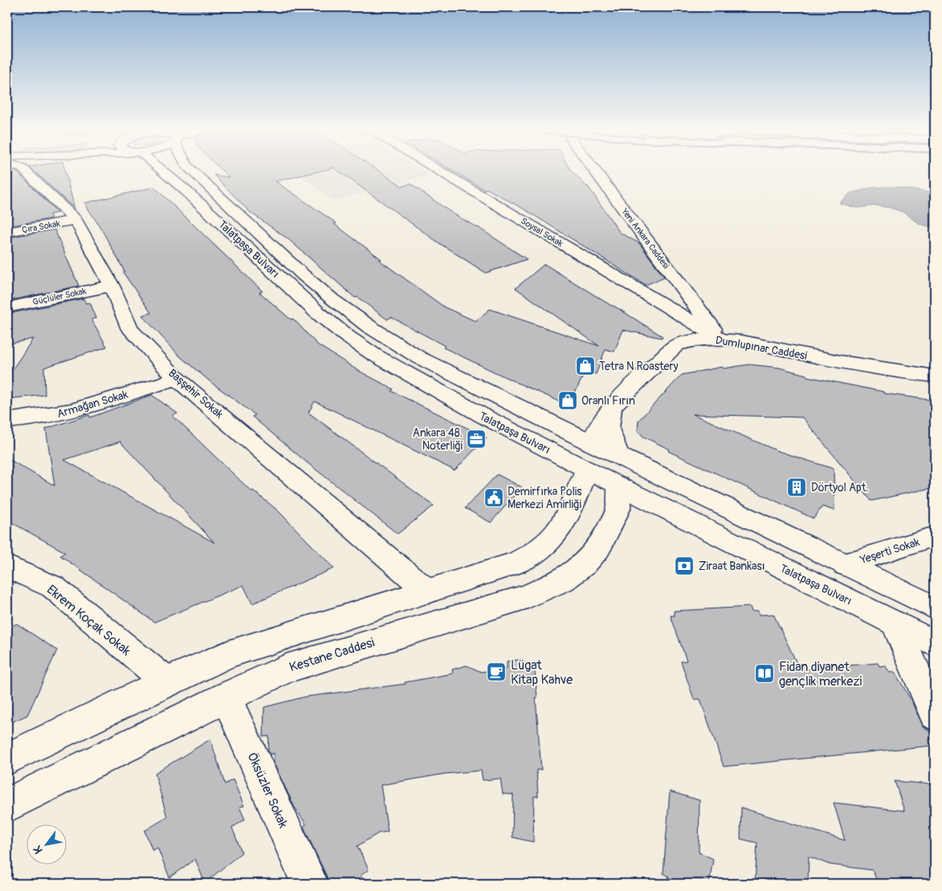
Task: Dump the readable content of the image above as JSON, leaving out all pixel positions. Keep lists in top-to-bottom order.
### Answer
{
  "streets": {
    "main road": [
      "Çıra Sokak",
      "Soysal Sokak",
      "Yeni Ankara Caddesi",
      "Talatpaşa Bulvarı",
      "Güçlüler Sokak",
      "Dumlupınar Caddesi",
      "Başşehir Sokak",
      "Armağan Sokak",
      "Yeşerti Sokak",
      "Ekrem Koçak Sokak",
      "Kestane Caddesi",
      "Öksüzler Sokak"
    ]
  },
  "crossings": [
    ["Çıra Sokak", "Başşehir Sokak"],
    ["Soysal Sokak", "Yeni Ankara Caddesi"],
    ["Soysal Sokak", "Dumlupınar Caddesi"],
    ["Yeni Ankara Caddesi", "Dumlupınar Caddesi"],
    ["Talatpaşa Bulvarı", "Dumlupınar Caddesi"],
    ["Talatpaşa Bulvarı", "Yeşerti Sokak"],
    ["Talatpaşa Bulvarı", "Kestane Caddesi"],
    ["Güçlüler Sokak", "Başşehir Sokak"],
    ["Başşehir Sokak", "Armağan Sokak"],
    ["Kestane Caddesi", "Öksüzler Sokak"]
  ],
  "places": {
    "shop": ["Tetra N Roastery", "Oranlı Fırın"],
    "office": ["Ankara 48. Noterliği"],
    "building": ["Dörtyol Apt."],
    "public building": ["Demirfırka Polis Merkezi Amirliği"],
    "bank": ["Ziraat Bankası"],
    "cafe": ["Lügat Kitap Kahve"],
    "library": ["Fidan diyanet gençlik merkezi"]
  },
  "north": "bottom left"
}
